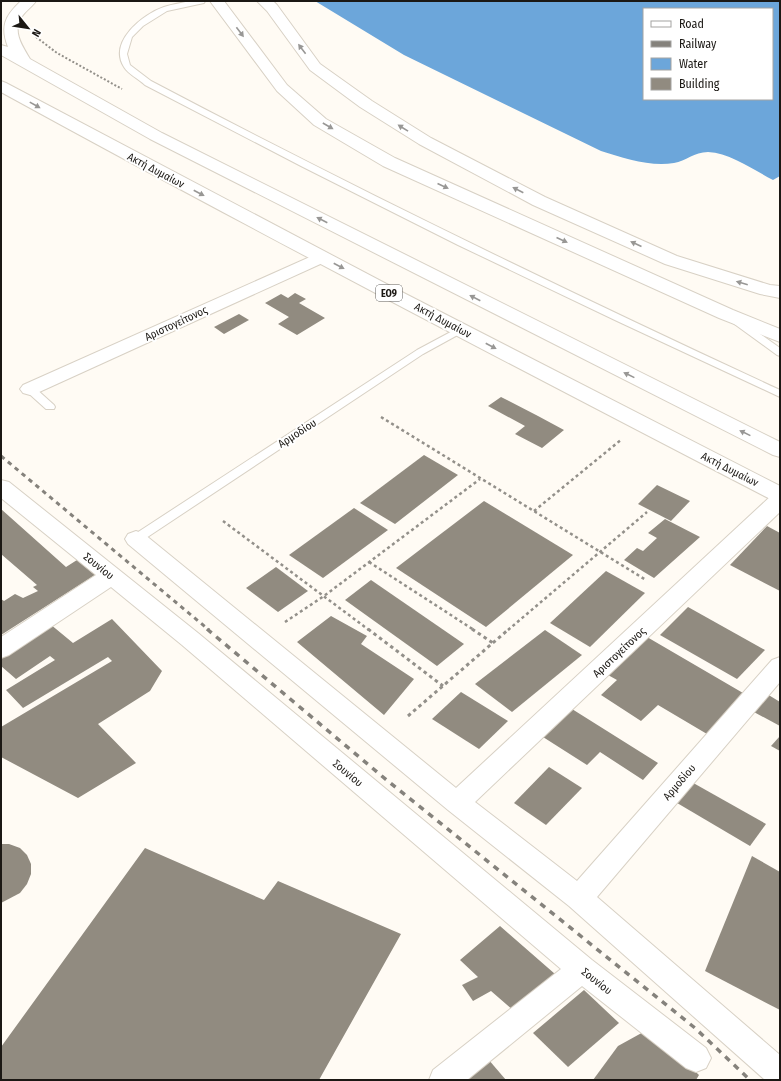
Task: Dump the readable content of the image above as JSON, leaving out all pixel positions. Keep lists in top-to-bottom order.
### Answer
{
  "streets": {
    "main road": [
      "Ακτή Δυμαίων",
      "ΕΟ9",
      "Αριστογείτονος",
      "Αρμοδίου",
      "Σουνίου"
    ]
  },
  "crossings": [
    ["Ακτή Δυμαίων", "Αριστογείτονος"],
    ["Ακτή Δυμαίων", "Αρμοδίου"]
  ],
  "legend": [
    "Road",
    "Railway",
    "Water",
    "Building"
  ],
  "north": "bottom right"
}
